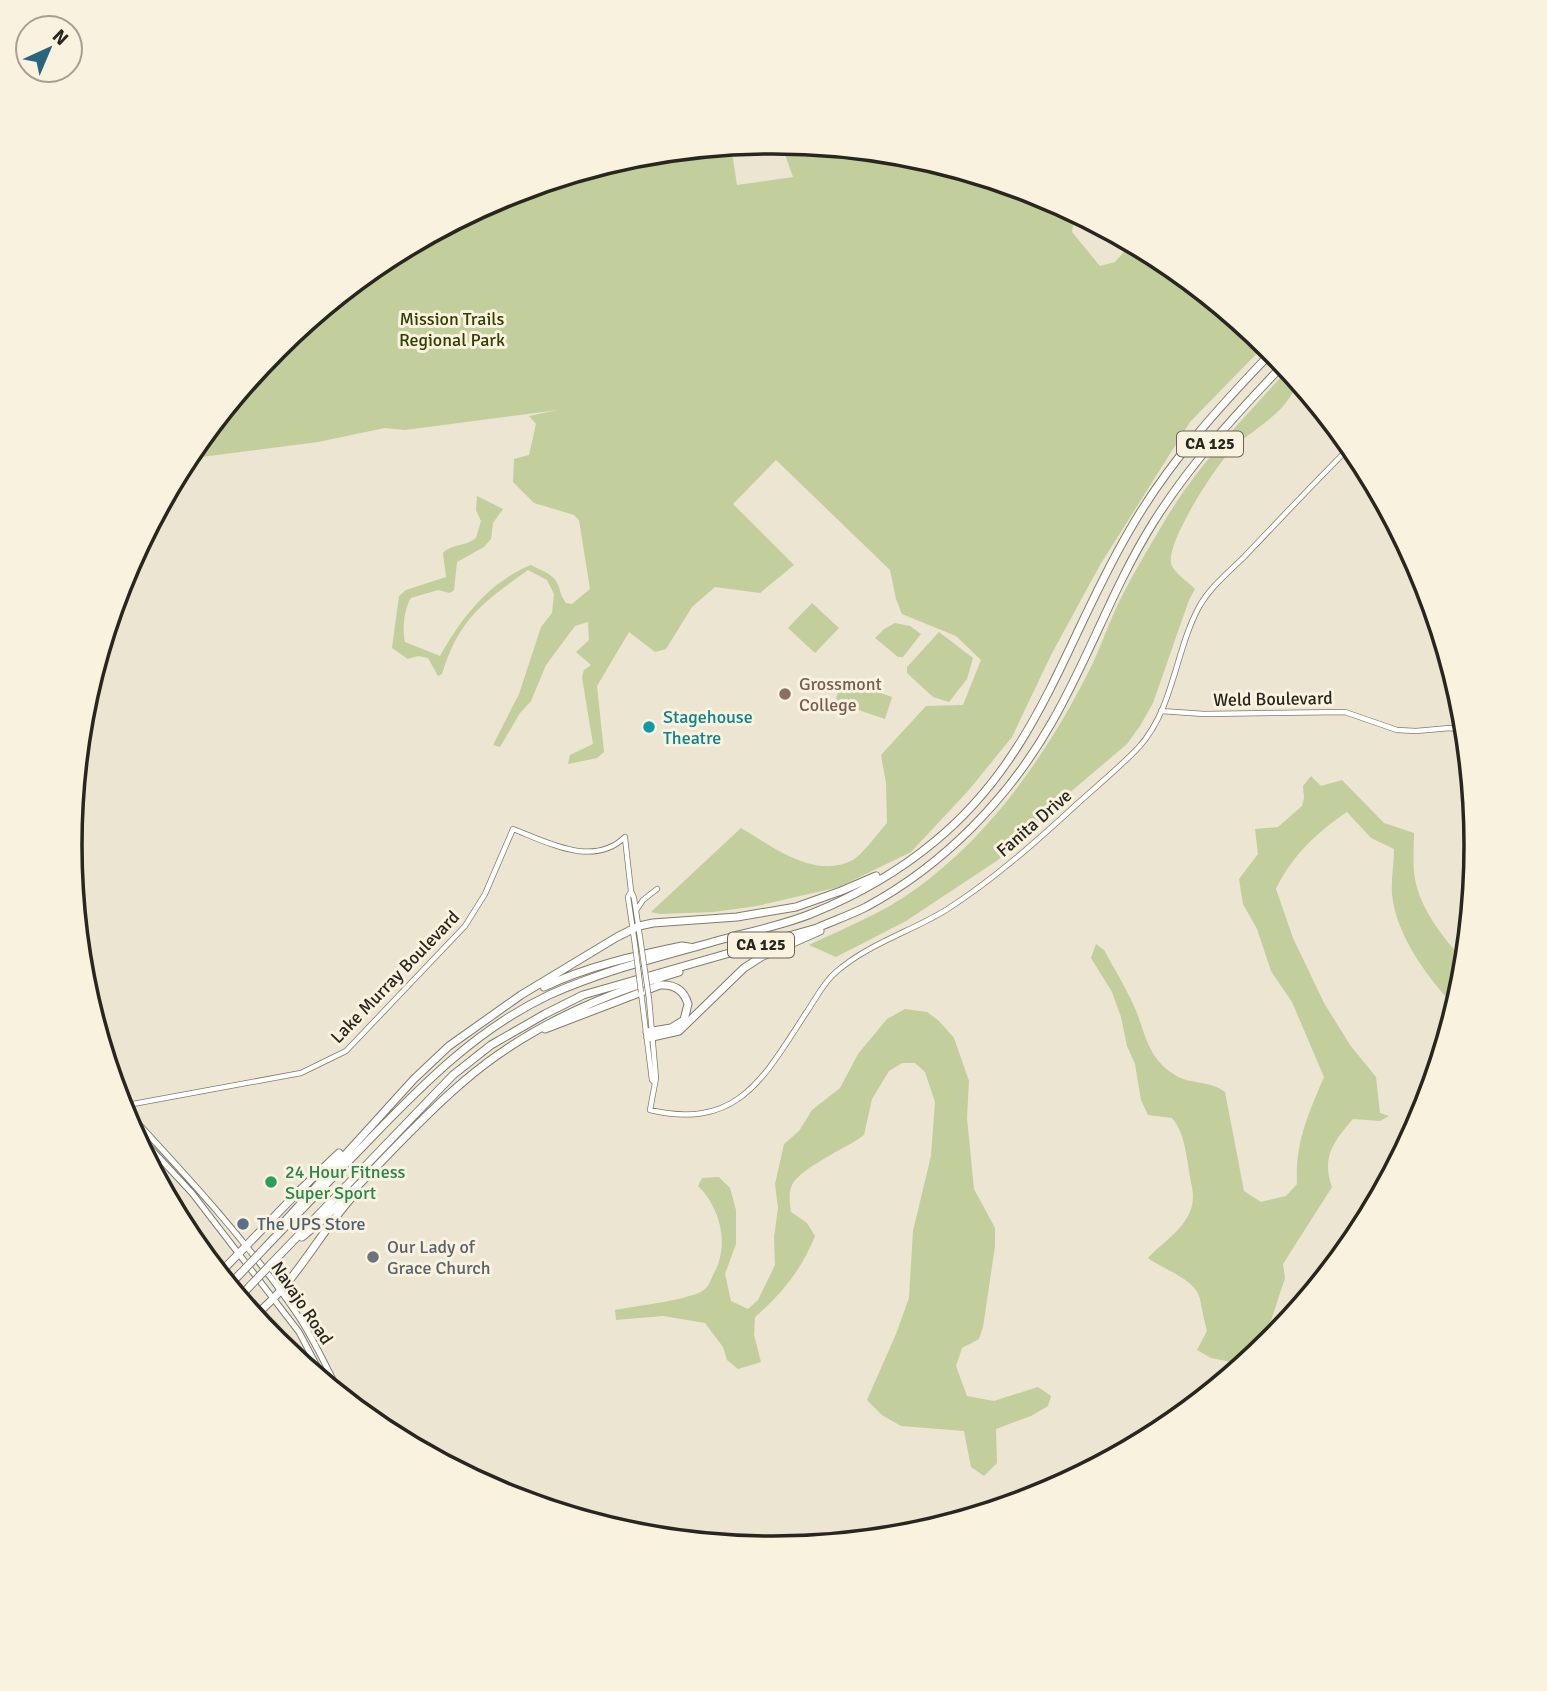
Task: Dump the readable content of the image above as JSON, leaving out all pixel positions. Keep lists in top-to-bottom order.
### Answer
{
  "streets": {
    "highway": ["CA 125"],
    "main road": [
      "Weld Boulevard",
      "Fanita Drive",
      "Lake Murray Boulevard",
      "Navajo Road"
    ]
  },
  "crossings": [
    ["Weld Boulevard", "Fanita Drive"]
  ],
  "parks": ["Mission Trails Regional Park"],
  "places": [
    "Grossmont College",
    "Stagehouse Theatre",
    "24 Hour Fitness Super Sport",
    "The UPS Store",
    "Our Lady of Grace Church"
  ],
  "north": "top right"
}
